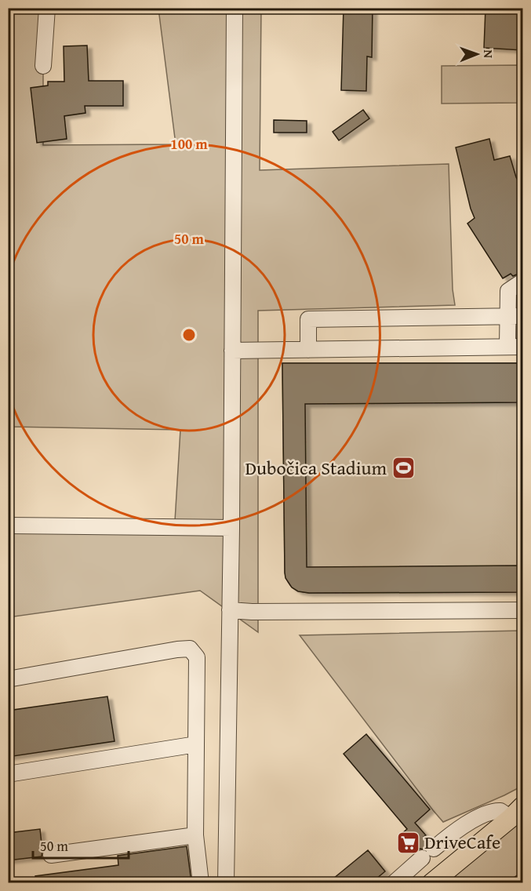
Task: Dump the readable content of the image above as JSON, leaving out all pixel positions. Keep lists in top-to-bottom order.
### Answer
{
  "places": {
    "sports": ["Dubočica Stadium"],
    "supermarket": ["DriveCafe"]
  },
  "scale_bar": "50 m",
  "north": "right",
  "rings": ["100 m", "50 m"]
}
